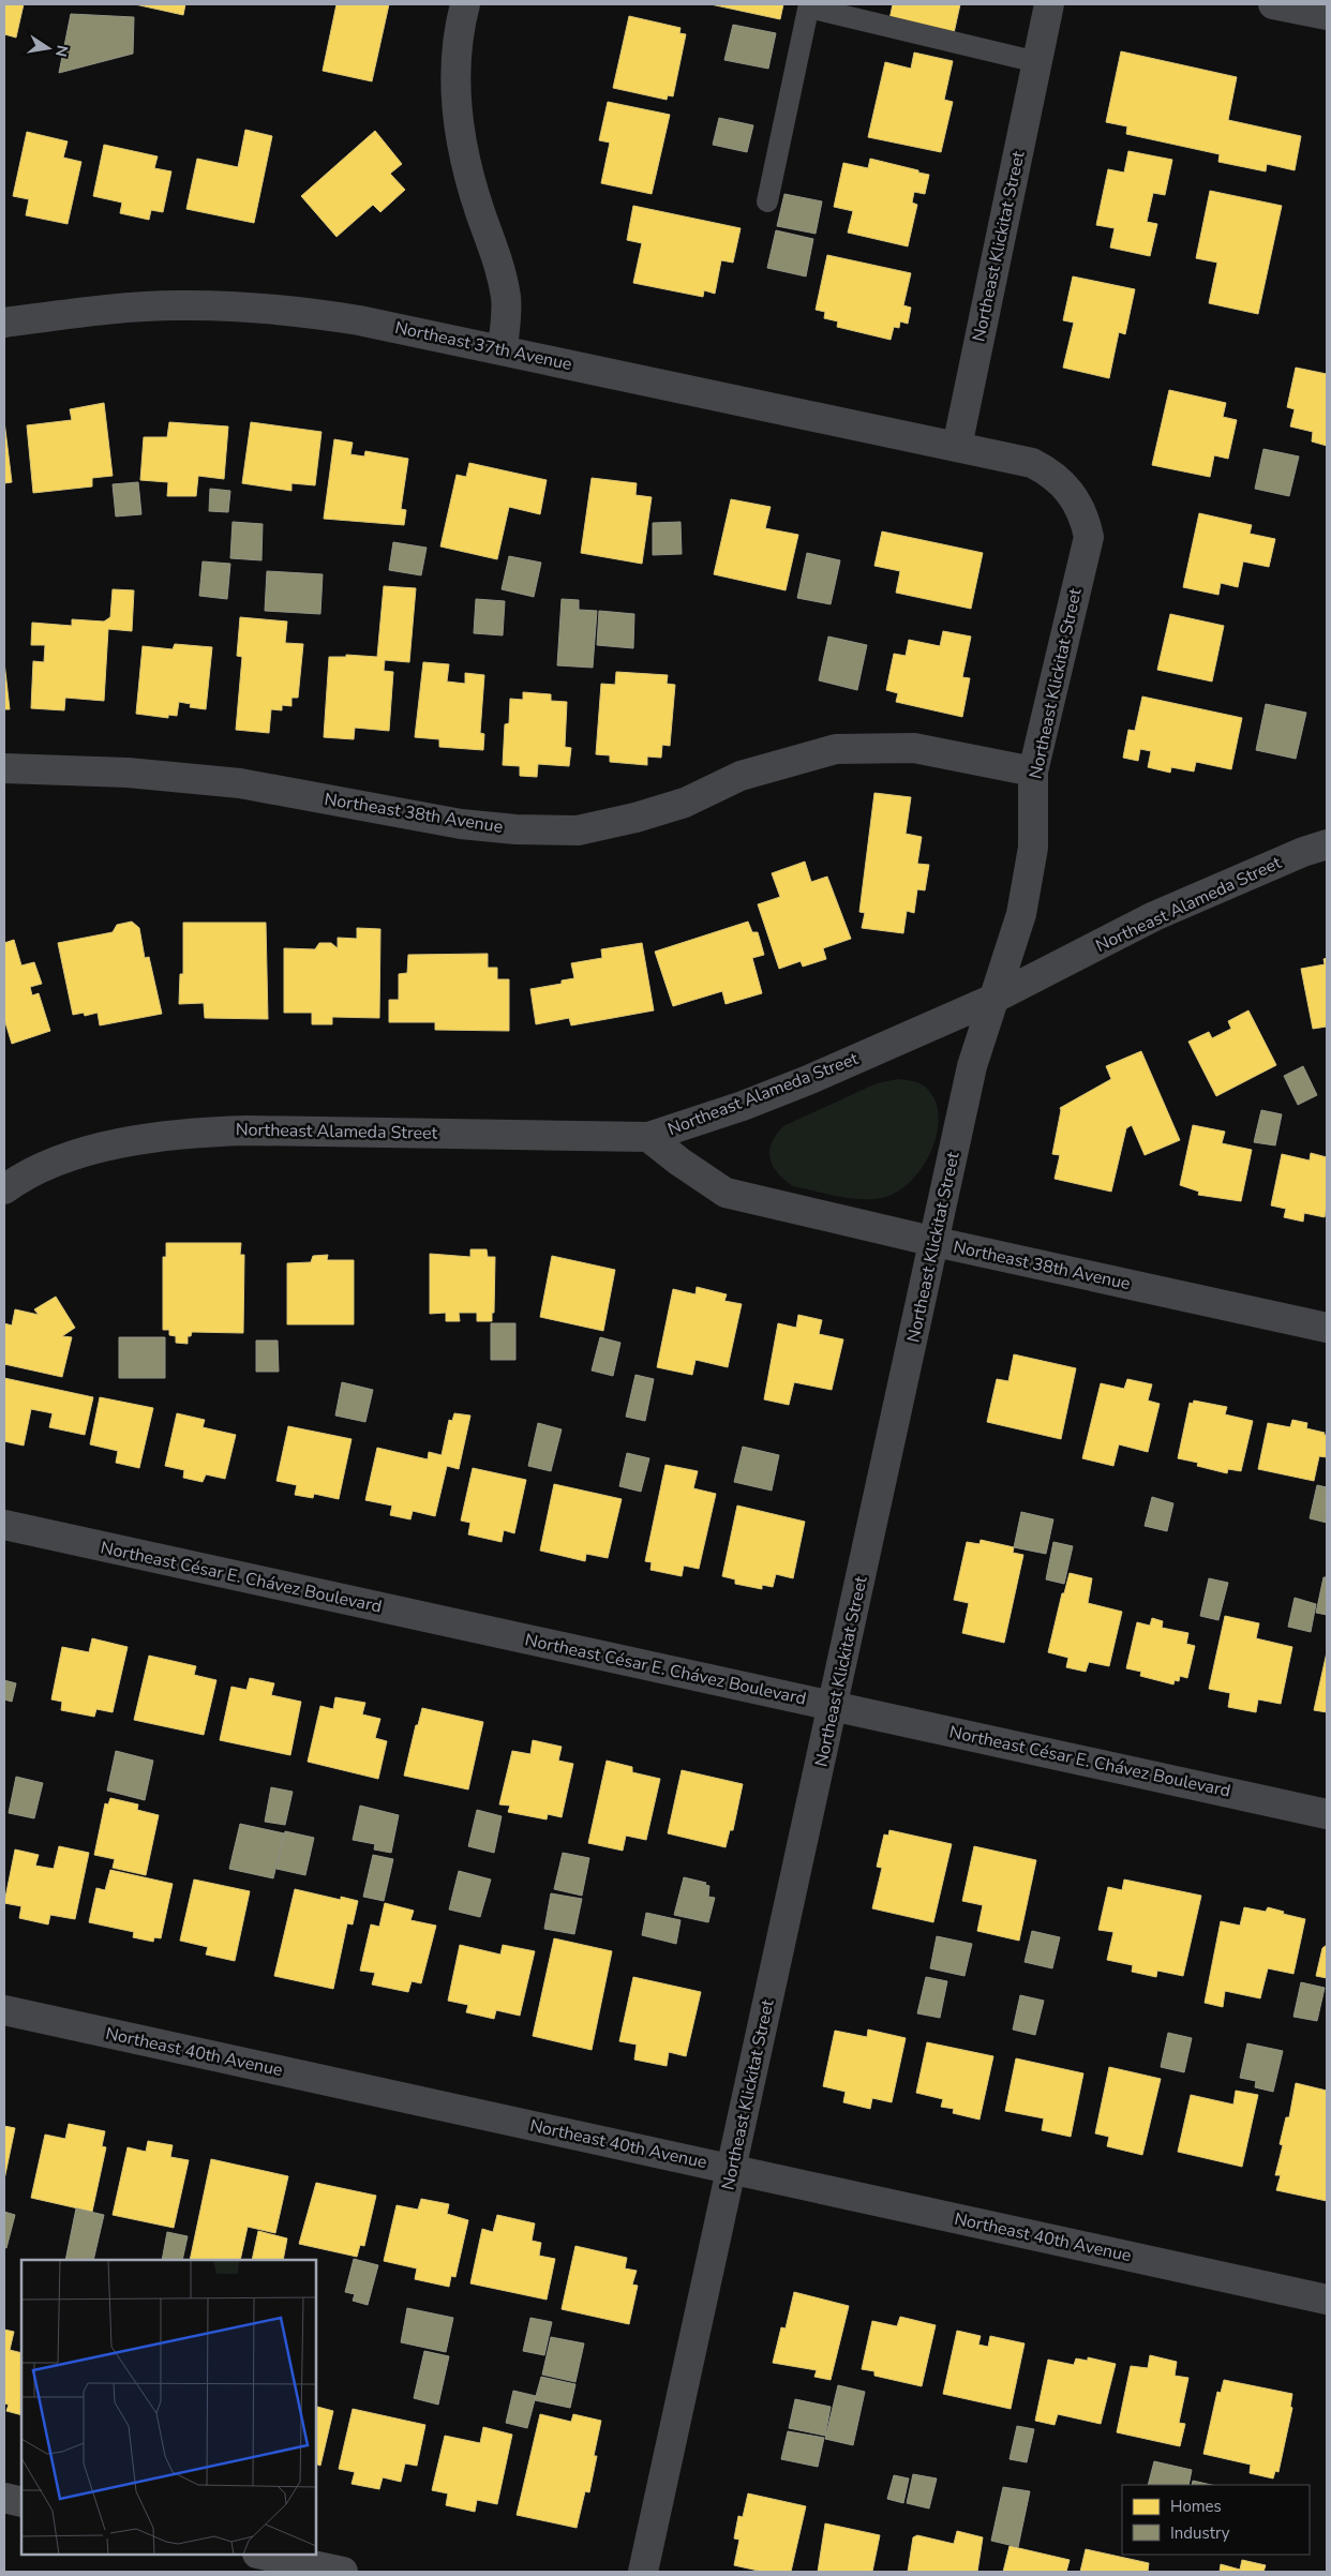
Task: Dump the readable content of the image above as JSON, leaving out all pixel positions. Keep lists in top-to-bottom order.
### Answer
{
  "streets": {
    "street": [
      "Northeast Klickitat Street",
      "Northeast 37th Avenue",
      "Northeast 38th Avenue",
      "Northeast Alameda Street",
      "Northeast César E. Chávez Boulevard",
      "Northeast 40th Avenue"
    ]
  },
  "crossings": [
    ["Northeast Klickitat Street", "Northeast 37th Avenue"],
    ["Northeast Klickitat Street", "Northeast 38th Avenue"],
    ["Northeast Klickitat Street", "Northeast Alameda Street"],
    ["Northeast Klickitat Street", "Northeast César E. Chávez Boulevard"],
    ["Northeast Klickitat Street", "Northeast 40th Avenue"],
    ["Northeast 38th Avenue", "Northeast Alameda Street"]
  ],
  "legend": ["Homes", "Industry"],
  "north": "right"
}
